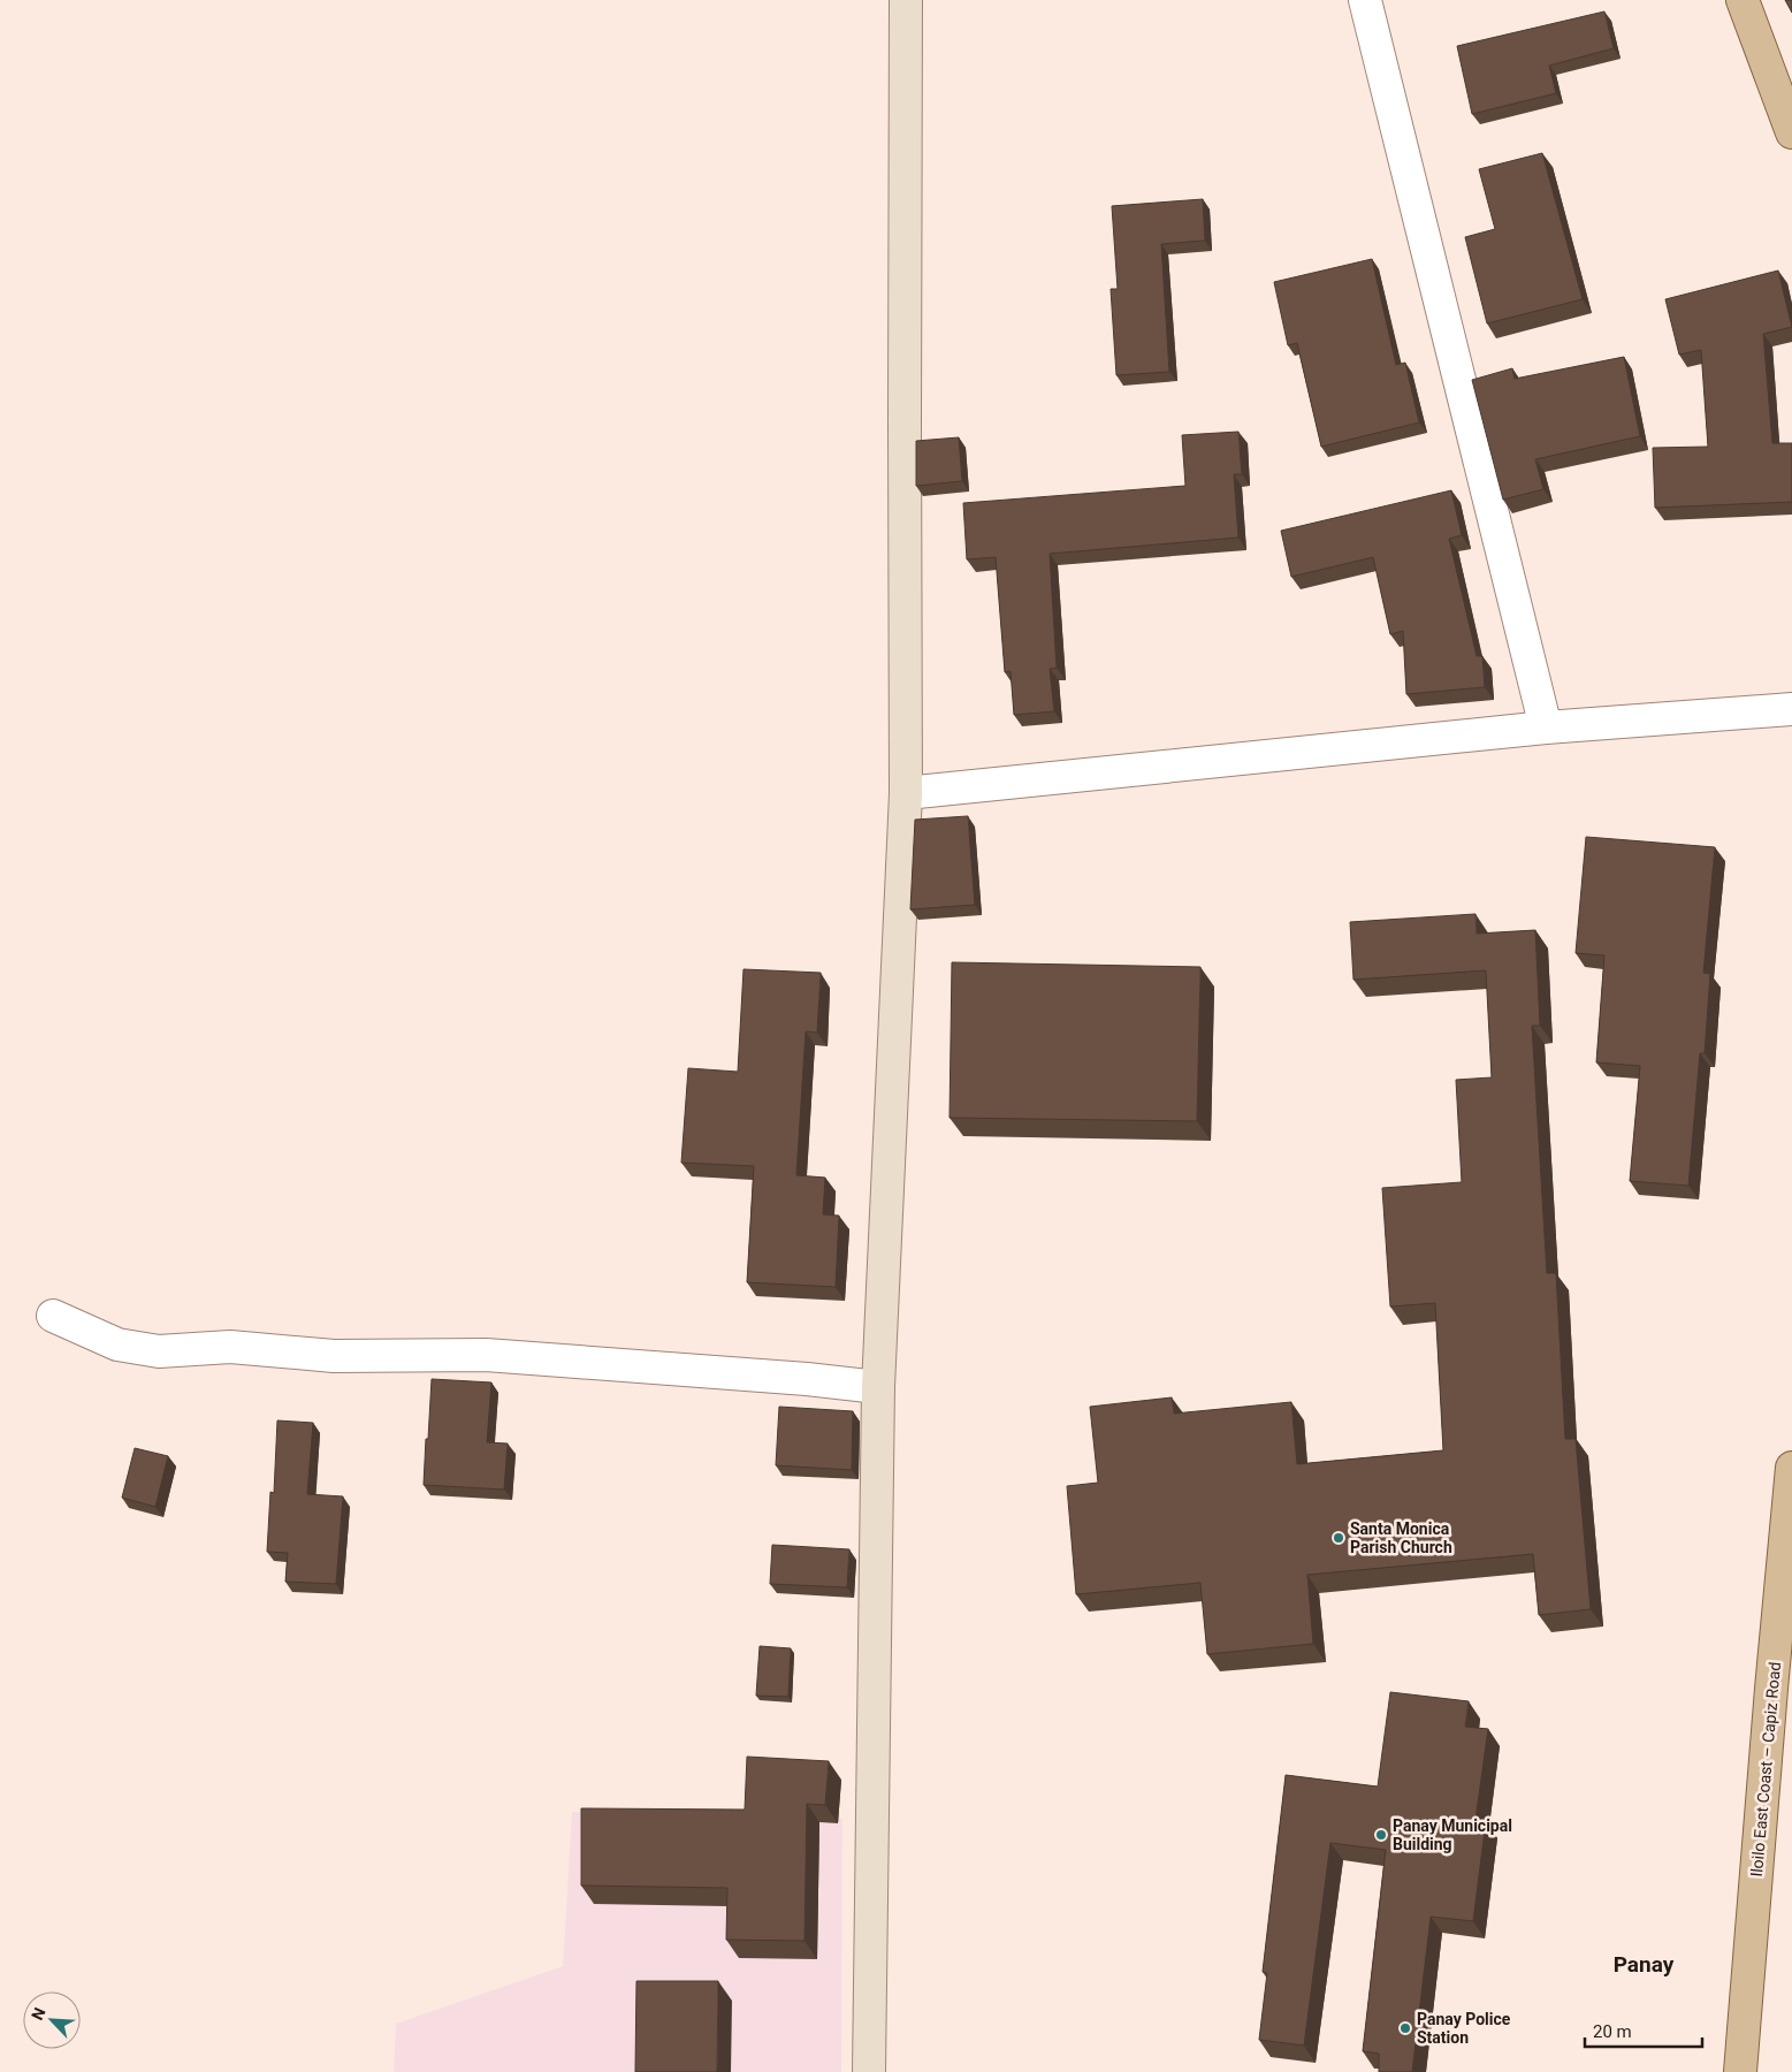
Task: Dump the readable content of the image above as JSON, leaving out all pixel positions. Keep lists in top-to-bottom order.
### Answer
{
  "streets": {
    "main road": ["Iloilo East Coast – Capiz Road"]
  },
  "districts": ["Panay"],
  "places": ["Santa Monica Parish Church", "Panay Municipal Building", "Panay Police Station"],
  "scale_bar": "20 m",
  "north": "top left"
}
